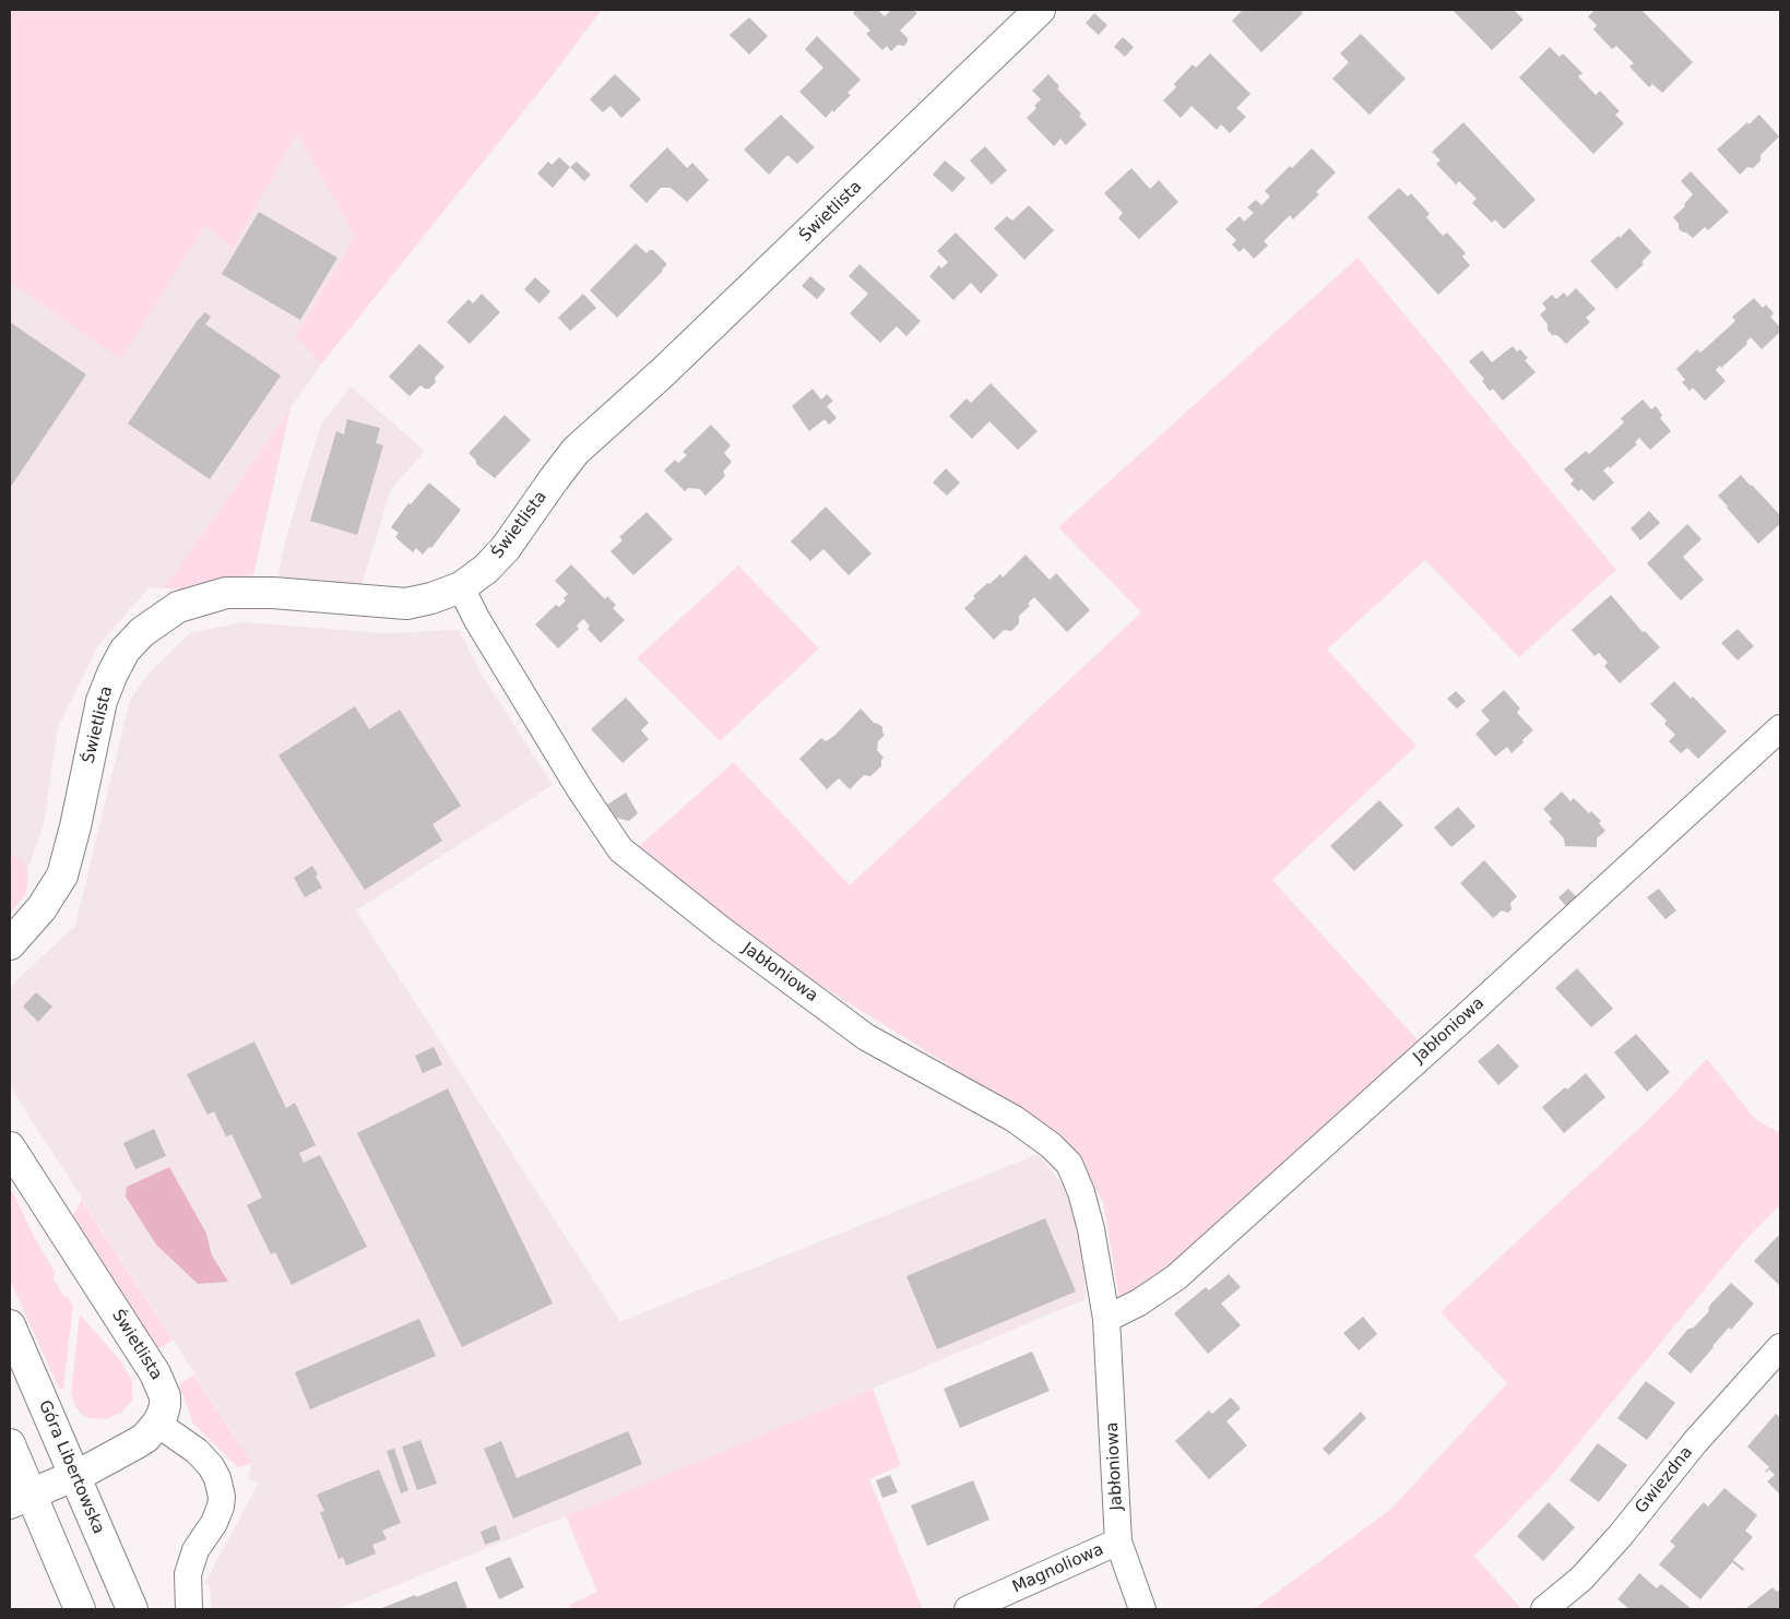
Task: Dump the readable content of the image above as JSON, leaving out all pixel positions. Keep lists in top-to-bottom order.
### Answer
{
  "streets": {
    "main road": ["Świetlista", "Góra Libertowska"],
    "street": ["Jabłoniowa", "Gwiezdna", "Magnoliowa"]
  },
  "crossings": [
    ["Świetlista", "Jabłoniowa"],
    ["Świetlista", "Góra Libertowska"],
    ["Jabłoniowa", "Magnoliowa"]
  ]
}
